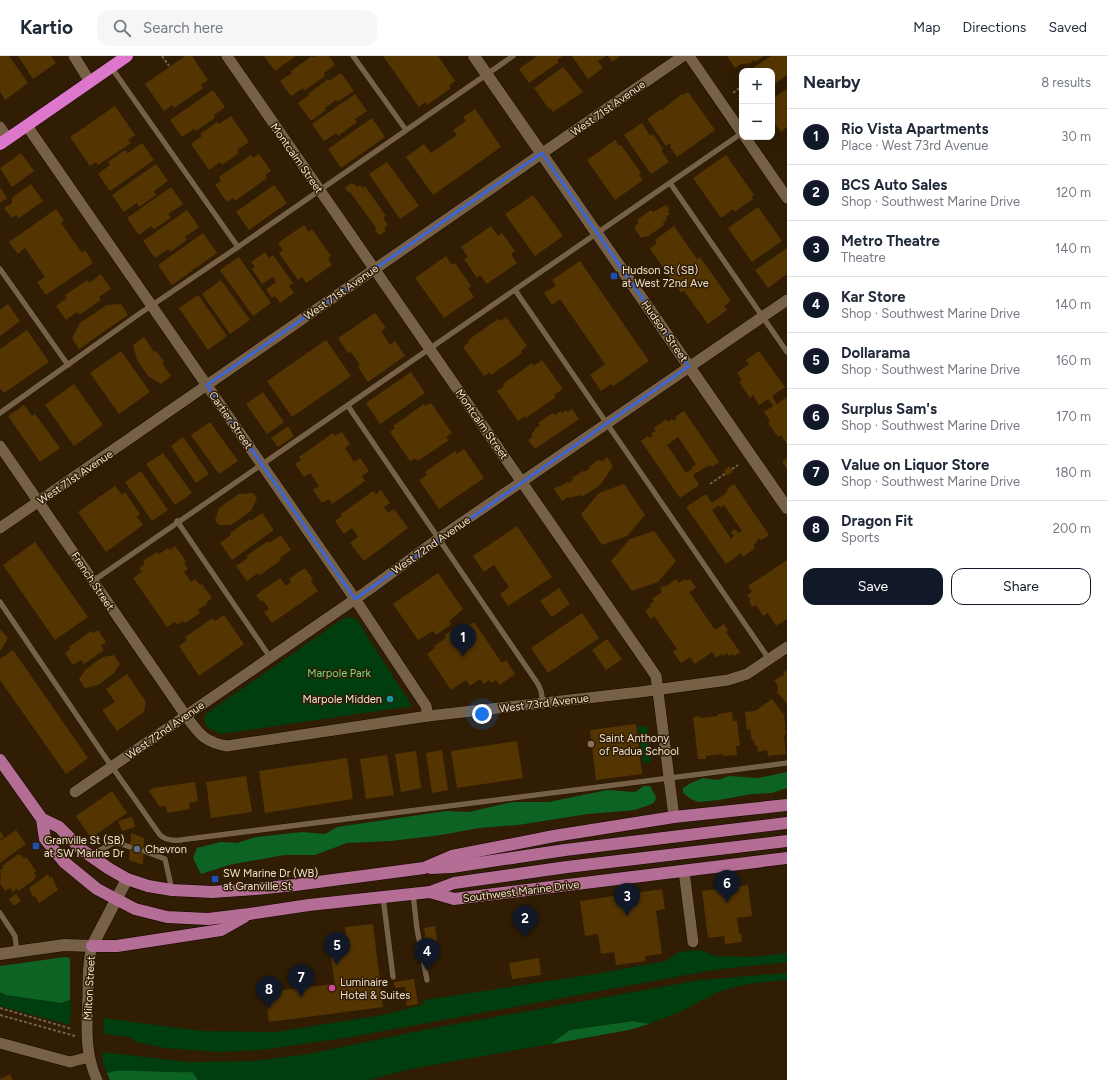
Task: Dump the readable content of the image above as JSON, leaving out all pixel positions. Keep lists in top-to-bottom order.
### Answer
{
  "streets": {
    "main road": ["Southwest Marine Drive"],
    "street": [
      "West 71st Avenue",
      "Montcalm Street",
      "Hudson Street",
      "Cartier Street",
      "West 72nd Avenue",
      "French Street",
      "West 73rd Avenue",
      "Milton Street"
    ]
  },
  "crossings": [
    ["West 71st Avenue", "Montcalm Street"],
    ["West 71st Avenue", "Hudson Street"],
    ["West 71st Avenue", "Cartier Street"],
    ["West 71st Avenue", "French Street"],
    ["Montcalm Street", "West 72nd Avenue"],
    ["Montcalm Street", "West 73rd Avenue"],
    ["Hudson Street", "West 72nd Avenue"],
    ["Cartier Street", "West 72nd Avenue"],
    ["Cartier Street", "West 73rd Avenue"],
    ["West 72nd Avenue", "French Street"],
    ["West 72nd Avenue", "West 73rd Avenue"],
    ["French Street", "West 73rd Avenue"],
    ["Southwest Marine Drive", "Milton Street"]
  ],
  "parks": ["Marpole Park"],
  "places": {
    "transit": ["Hudson St (SB) at West 72nd Ave", "Granville St (SB) at SW Marine Dr", "SW Marine Dr (WB) at Granville St"],
    "other": [
      "Marpole Midden",
      "Saint Anthony of Padua School",
      "Chevron",
      "Luminaire Hotel & Suites"
    ]
  },
  "page": {
    "header": "Kartio",
    "search": "Search here",
    "nav": ["Map", "Directions", "Saved"],
    "heading": ["Nearby", "8 results"],
    "map_buttons": ["+", "−"],
    "list": [
      {
        "mark": "1",
        "name": "Rio Vista Apartments",
        "note": "Place · West 73rd Avenue",
        "value": "30 m"
      },
      {
        "mark": "2",
        "name": "BCS Auto Sales",
        "note": "Shop · Southwest Marine Drive",
        "value": "120 m"
      },
      {
        "mark": "3",
        "name": "Metro Theatre",
        "note": "Theatre",
        "value": "140 m"
      },
      {
        "mark": "4",
        "name": "Kar Store",
        "note": "Shop · Southwest Marine Drive",
        "value": "140 m"
      },
      {
        "mark": "5",
        "name": "Dollarama",
        "note": "Shop · Southwest Marine Drive",
        "value": "160 m"
      },
      {
        "mark": "6",
        "name": "Surplus Sam's",
        "note": "Shop · Southwest Marine Drive",
        "value": "170 m"
      },
      {
        "mark": "7",
        "name": "Value on Liquor Store",
        "note": "Shop · Southwest Marine Drive",
        "value": "180 m"
      },
      {
        "mark": "8",
        "name": "Dragon Fit",
        "note": "Sports",
        "value": "200 m"
      }
    ],
    "buttons": ["Save", "Share"],
    "pins": [
      "1",
      "6",
      "3",
      "2",
      "5",
      "4",
      "7",
      "8"
    ]
  }
}
